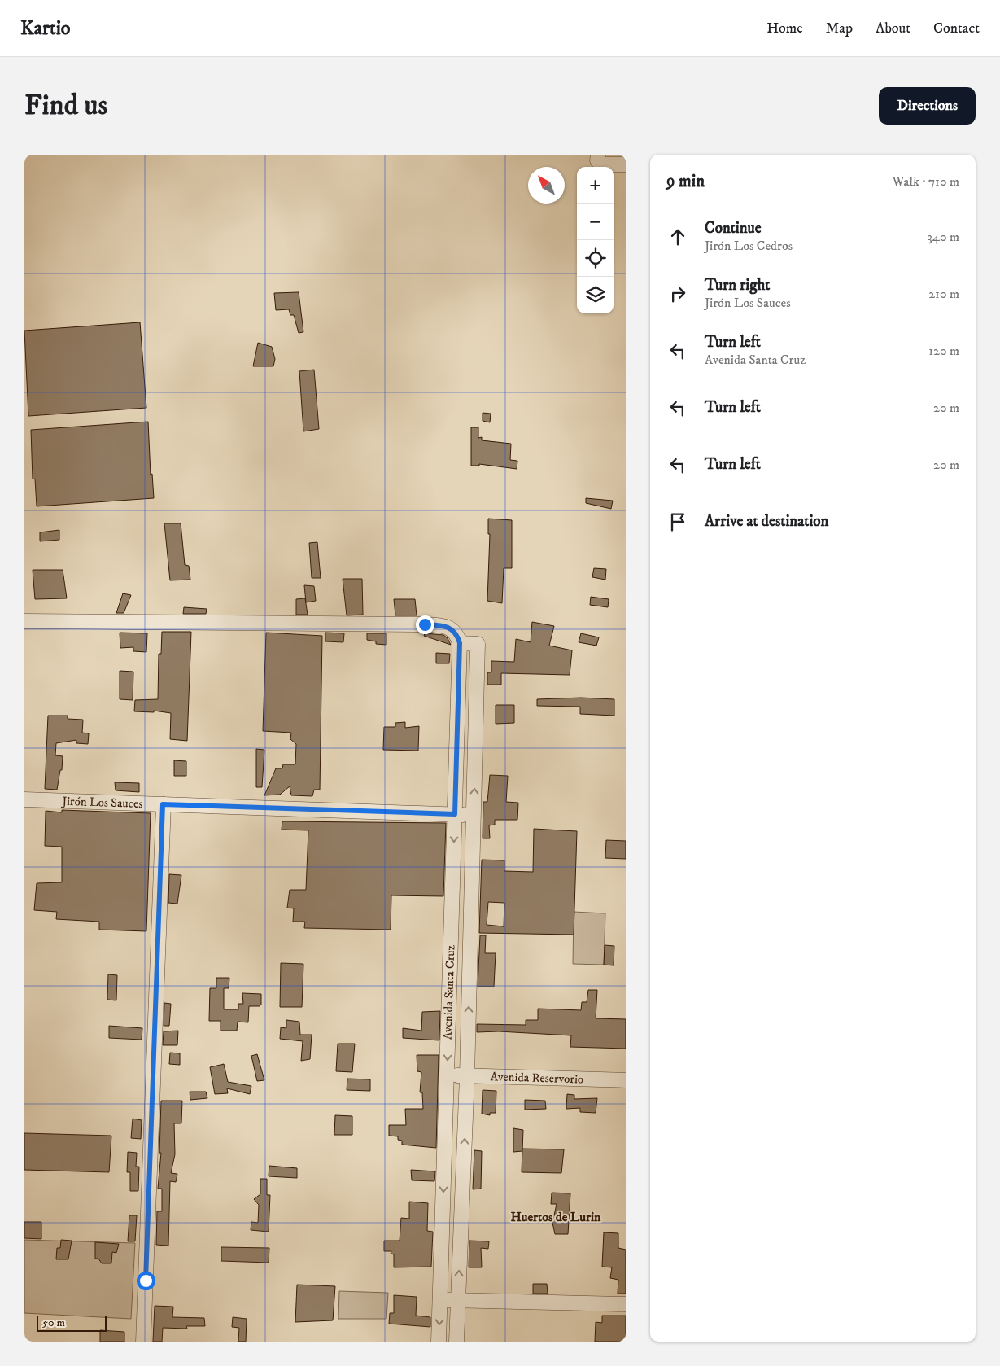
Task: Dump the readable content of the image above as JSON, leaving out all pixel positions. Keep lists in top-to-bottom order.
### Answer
{
  "streets": {
    "street": ["Jirón Los Sauces", "Avenida Santa Cruz", "Avenida Reservorio"]
  },
  "crossings": [
    ["Jirón Los Sauces", "Avenida Santa Cruz"],
    ["Avenida Santa Cruz", "Avenida Reservorio"]
  ],
  "districts": ["Huertos de Lurin"],
  "scale_bar": "50 m",
  "north": "top left",
  "page": {
    "header": "Kartio",
    "nav": [
      "Home",
      "Map",
      "About",
      "Contact"
    ],
    "buttons": "Directions",
    "title": "Find us",
    "heading": ["9 min", "Walk · 710 m"],
    "map_buttons": ["+", "−"],
    "list": [
      ["Continue", "Jirón Los Cedros", "340 m"],
      ["Turn right", "Jirón Los Sauces", "210 m"],
      ["Turn left", "Avenida Santa Cruz", "120 m"],
      ["Turn left", "20 m"],
      ["Turn left", "20 m"],
      "Arrive at destination"
    ],
    "scale": "50 m"
  }
}
